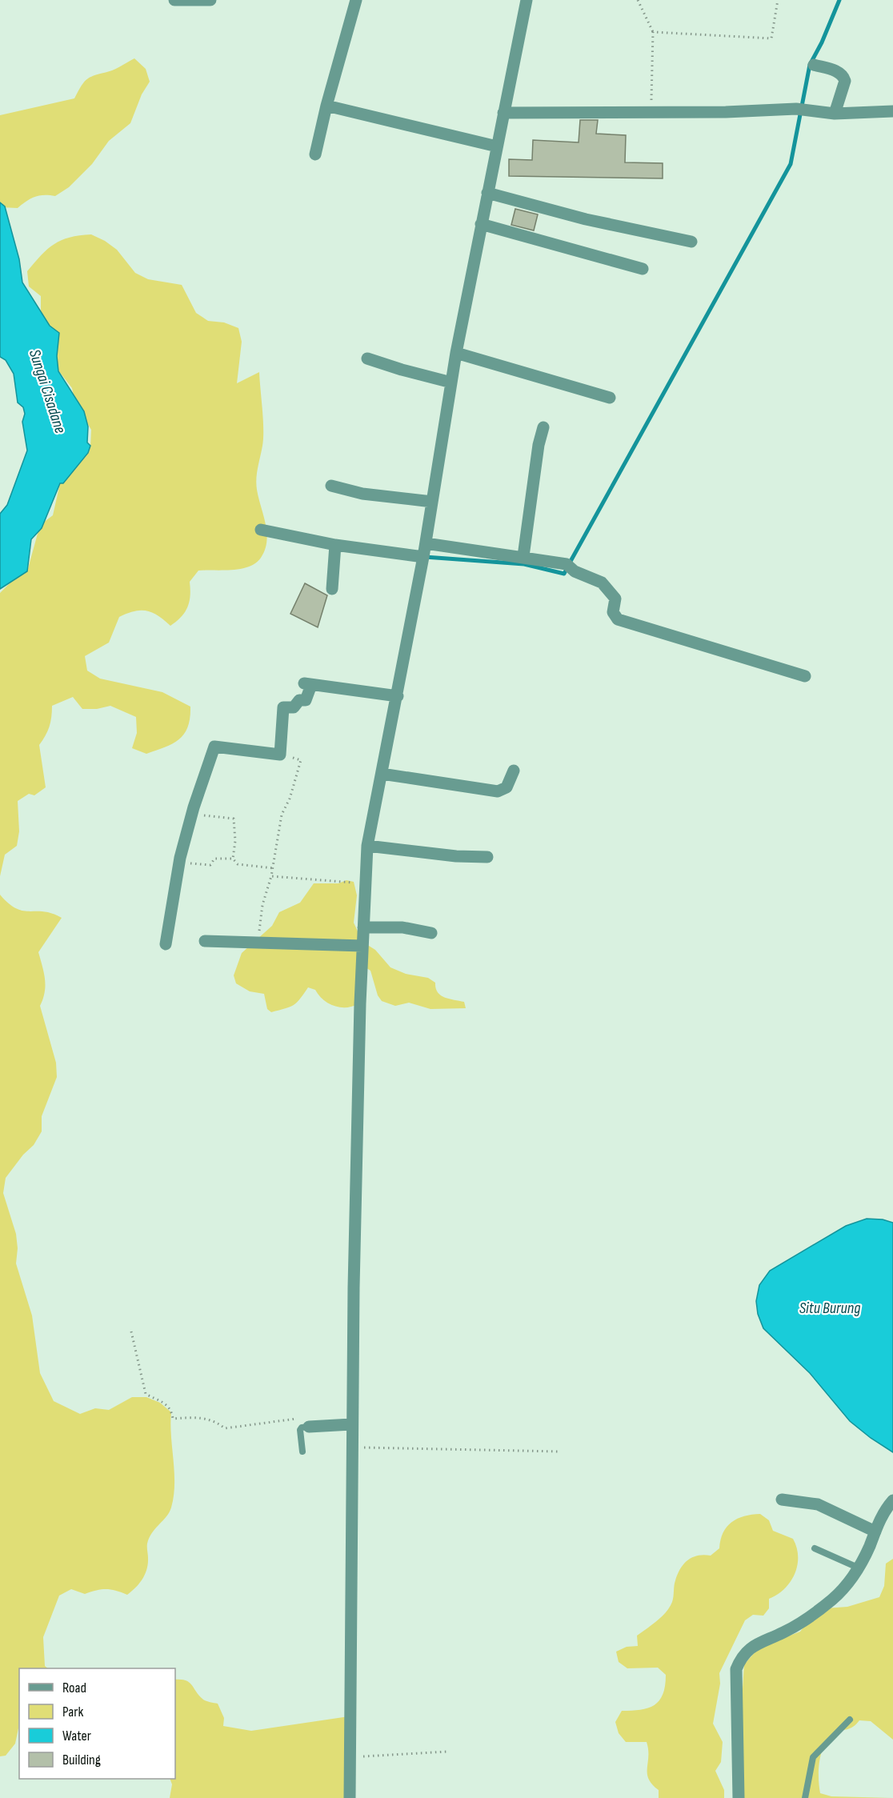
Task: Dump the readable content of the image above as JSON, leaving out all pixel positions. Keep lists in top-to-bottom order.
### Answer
{
  "water": ["Sungai Cisadane", "Situ Burung"],
  "legend": [
    "Road",
    "Park",
    "Water",
    "Building"
  ]
}
